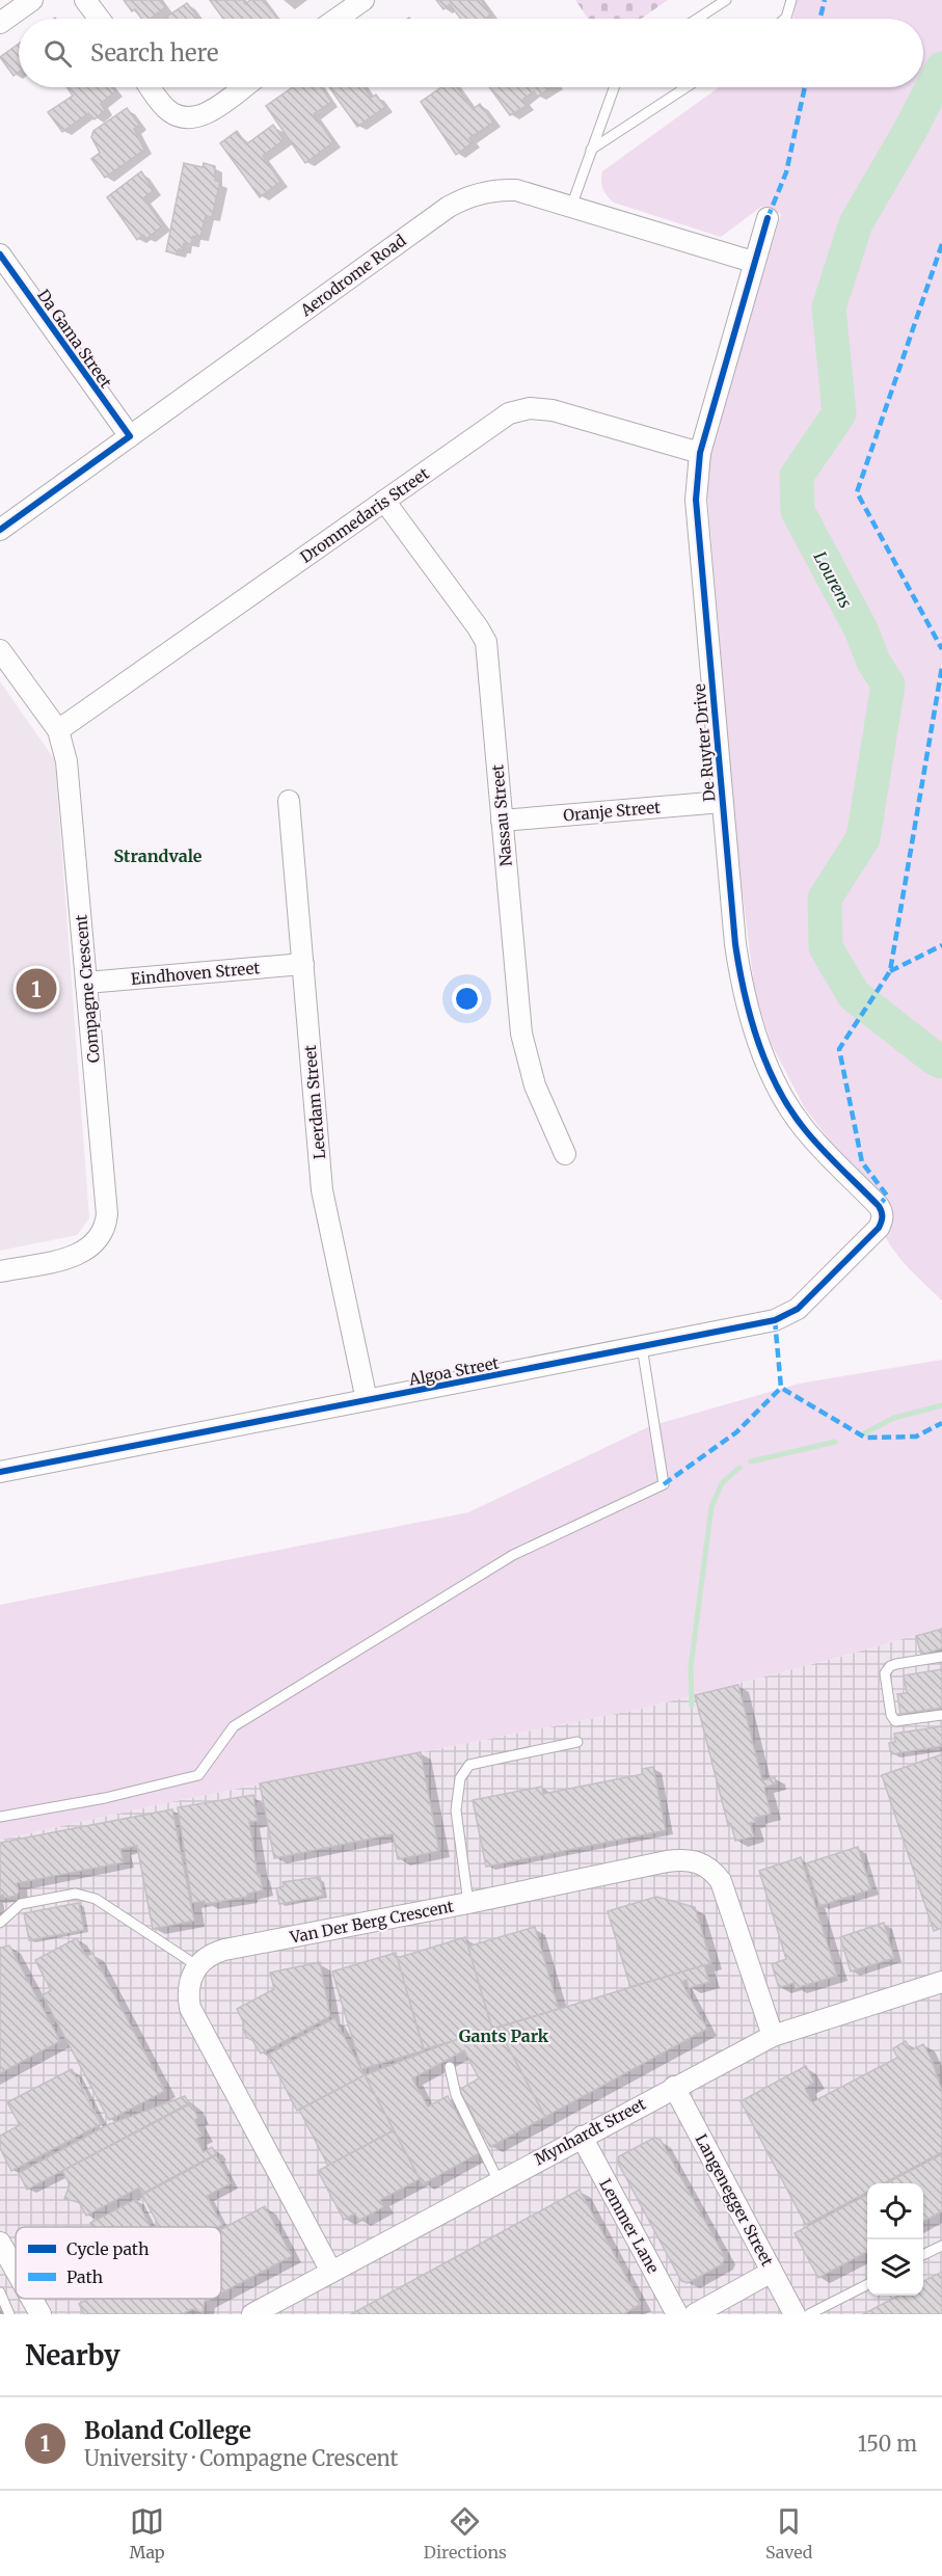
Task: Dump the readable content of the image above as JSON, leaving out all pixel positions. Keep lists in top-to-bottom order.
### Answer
{
  "streets": {
    "street": [
      "Aerodrome Road",
      "Da Gama Street",
      "Drommedaris Street",
      "De Ruyter Drive",
      "Oranje Street",
      "Nassau Street",
      "Eindhoven Street",
      "Compagne Crescent",
      "Leerdam Street",
      "Algoa Street",
      "Van Der Berg Crescent",
      "Mynhardt Street",
      "Langenegger Street",
      "Lemmer Lane"
    ]
  },
  "crossings": [
    ["Aerodrome Road", "Da Gama Street"],
    ["Aerodrome Road", "De Ruyter Drive"],
    ["Drommedaris Street", "De Ruyter Drive"],
    ["Drommedaris Street", "Nassau Street"],
    ["Drommedaris Street", "Compagne Crescent"],
    ["De Ruyter Drive", "Oranje Street"],
    ["De Ruyter Drive", "Algoa Street"],
    ["Oranje Street", "Nassau Street"],
    ["Eindhoven Street", "Compagne Crescent"],
    ["Eindhoven Street", "Leerdam Street"],
    ["Leerdam Street", "Algoa Street"],
    ["Van Der Berg Crescent", "Mynhardt Street"],
    ["Mynhardt Street", "Langenegger Street"],
    ["Mynhardt Street", "Lemmer Lane"]
  ],
  "districts": ["Strandvale", "Gants Park"],
  "water": ["Lourens"],
  "legend": ["Cycle path", "Path"],
  "page": {
    "search": "Search here",
    "pins": "1",
    "heading": "Nearby",
    "list": [
      {
        "mark": "1",
        "name": "Boland College",
        "note": "University · Compagne Crescent",
        "value": "150 m"
      }
    ],
    "nav": ["Map", "Directions", "Saved"]
  }
}
